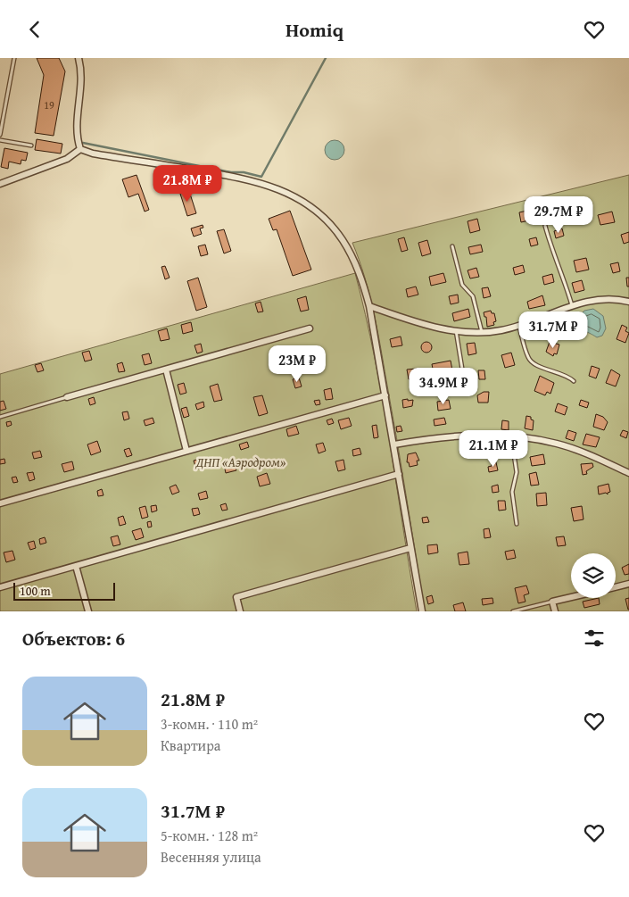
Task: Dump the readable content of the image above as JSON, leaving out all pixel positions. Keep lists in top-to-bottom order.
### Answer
{
  "parks": ["ДНП «Аэродром»"],
  "house_numbers": ["19"],
  "scale_bar": "100 m",
  "page": {
    "header": "Homiq",
    "price": [
      "21.8M ₽",
      "29.7M ₽",
      "31.7M ₽",
      "23M ₽",
      "34.9M ₽",
      "21.1M ₽"
    ],
    "scale": "100 m",
    "heading": "Объектов: 6",
    "list": [
      {
        "name": "21.8M ₽",
        "note": "3-комн. · 110 m² · Квартира"
      },
      {
        "name": "31.7M ₽",
        "note": "5-комн. · 128 m² · Весенняя улица"
      }
    ]
  }
}
